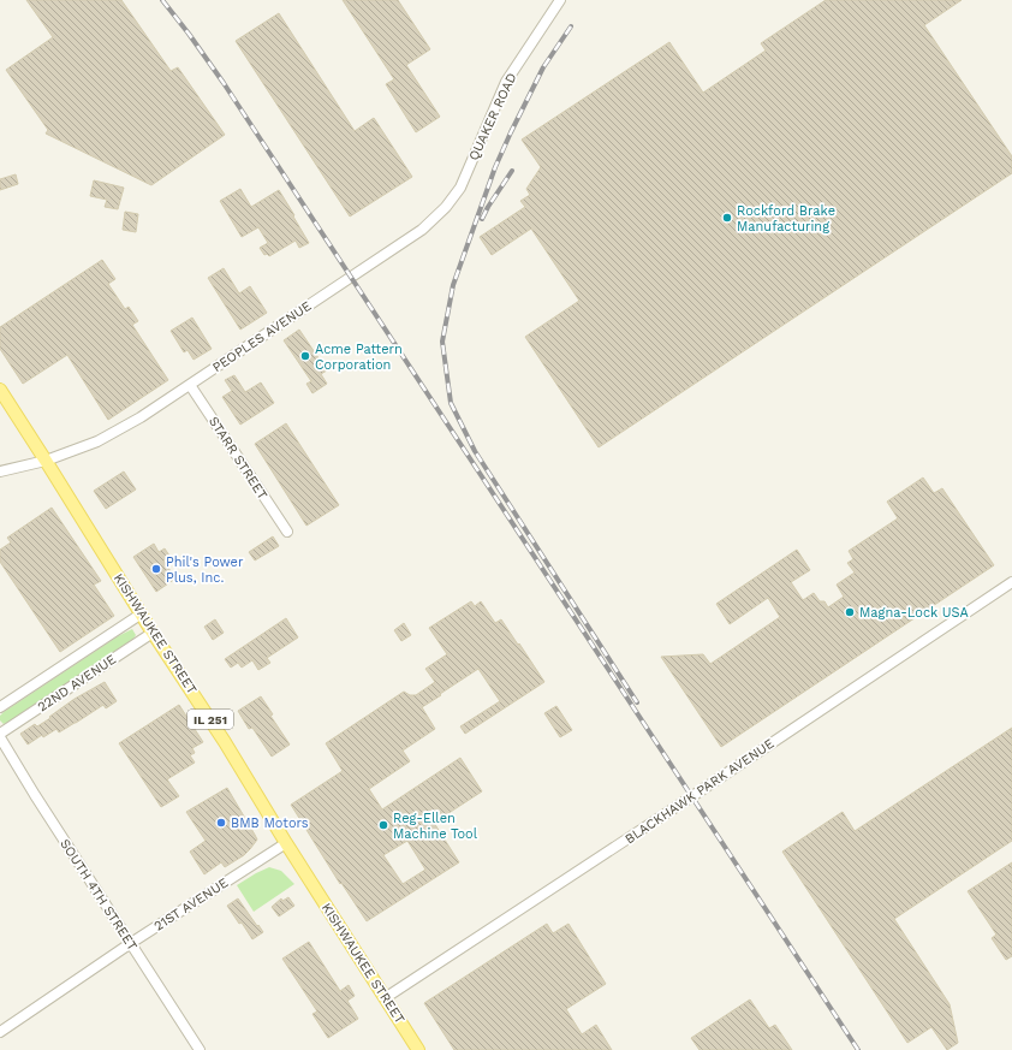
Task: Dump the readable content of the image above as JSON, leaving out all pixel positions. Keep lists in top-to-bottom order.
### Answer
{
  "streets": {
    "main road": ["KISHWAUKEE STREET", "IL 251"],
    "street": [
      "QUAKER ROAD",
      "PEOPLES AVENUE",
      "STARR STREET",
      "22ND AVENUE",
      "BLACKHAWK PARK AVENUE",
      "SOUTH 4TH STREET",
      "21ST AVENUE"
    ]
  },
  "crossings": [
    ["QUAKER ROAD", "PEOPLES AVENUE"],
    ["PEOPLES AVENUE", "STARR STREET"],
    ["PEOPLES AVENUE", "KISHWAUKEE STREET"],
    ["KISHWAUKEE STREET", "22ND AVENUE"],
    ["KISHWAUKEE STREET", "BLACKHAWK PARK AVENUE"],
    ["KISHWAUKEE STREET", "21ST AVENUE"],
    ["SOUTH 4TH STREET", "21ST AVENUE"]
  ],
  "places": [
    "Rockford Brake Manufacturing",
    "Acme Pattern Corporation",
    "Phil's Power Plus, Inc.",
    "Magna-Lock USA",
    "BMB Motors",
    "Reg-Ellen Machine Tool"
  ]
}
